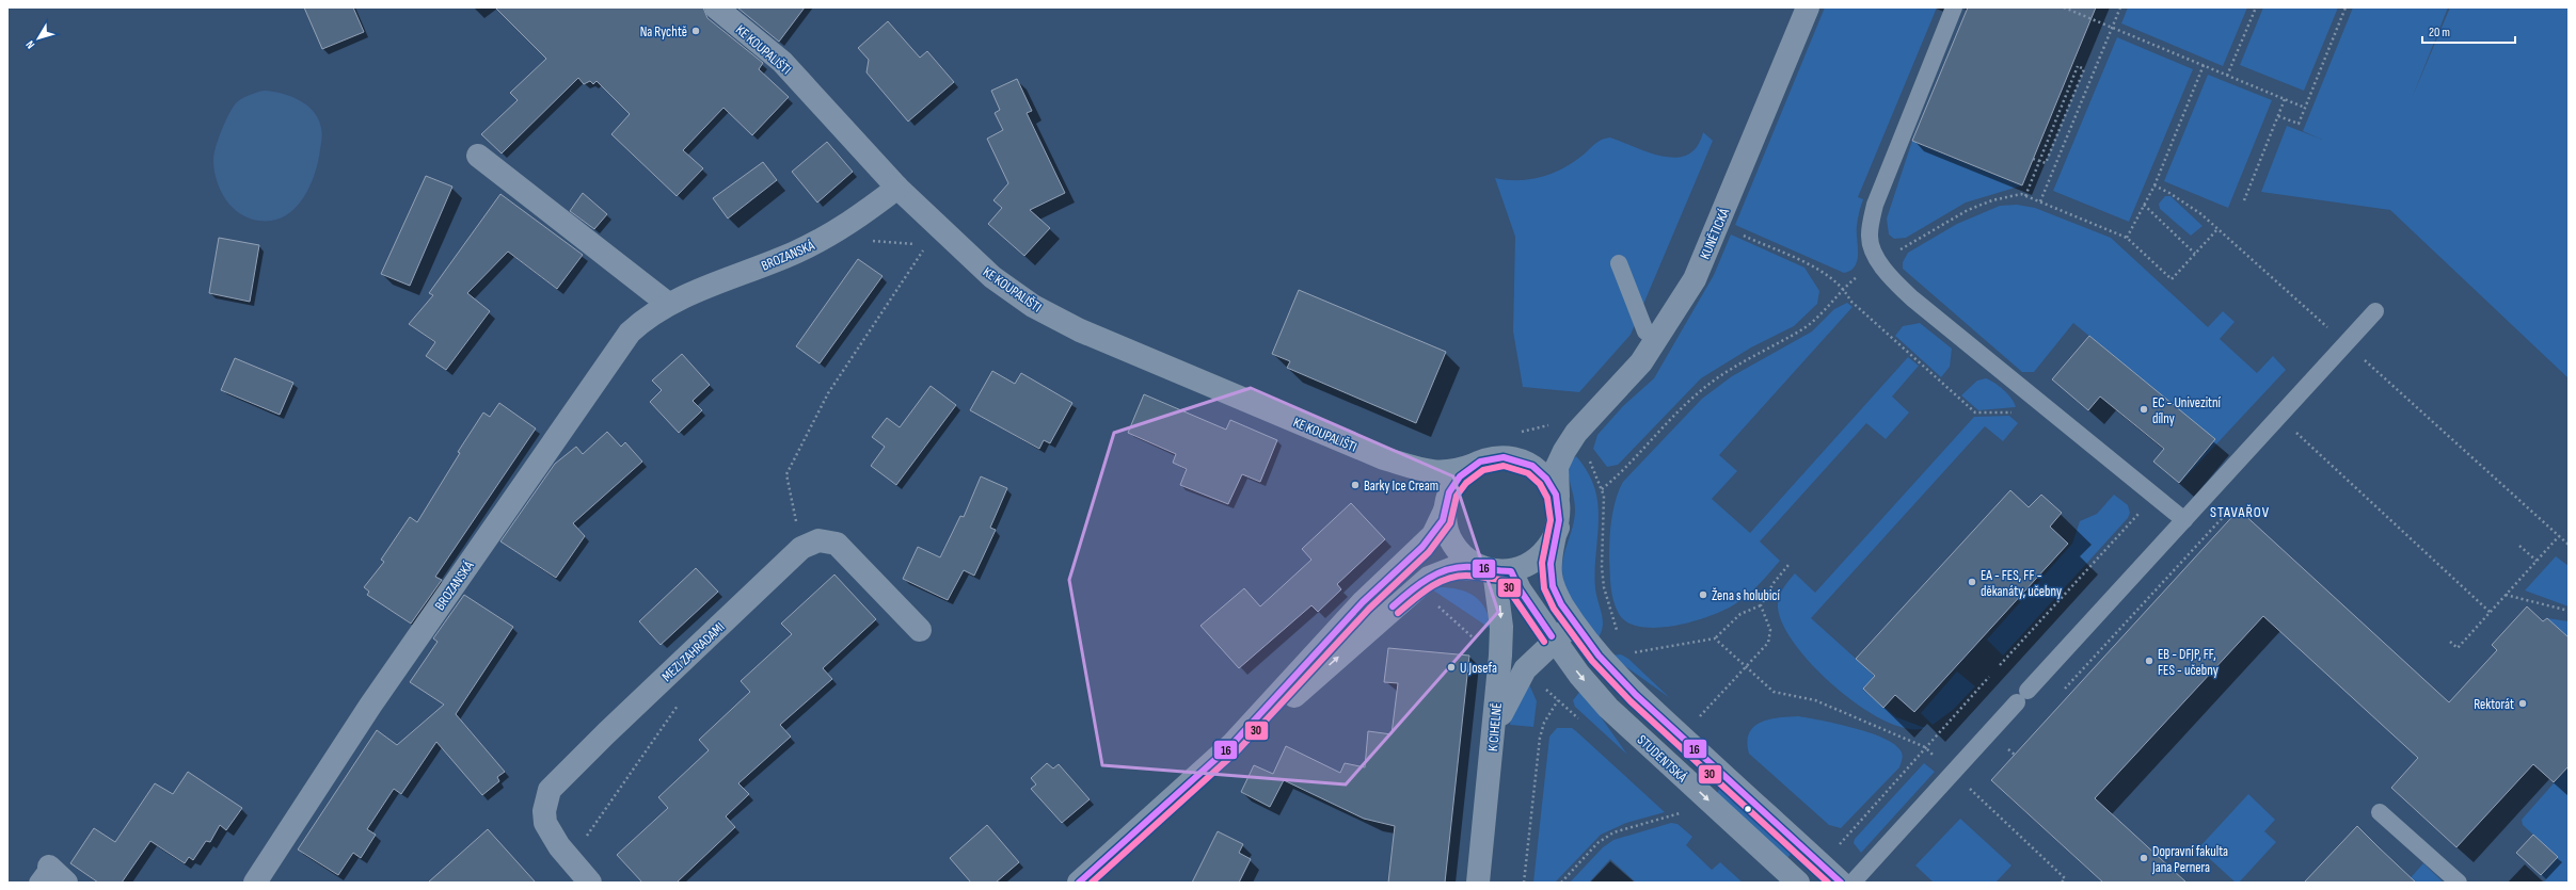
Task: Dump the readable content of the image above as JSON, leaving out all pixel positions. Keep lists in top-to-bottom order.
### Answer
{
  "streets": {
    "street": [
      "KE KOUPALIŠTI",
      "KUNĚTICKÁ",
      "BROZANSKÁ",
      "MEZI ZAHRADAMI",
      "K CIHELNĚ",
      "STUDENTSKÁ"
    ]
  },
  "crossings": [
    ["KE KOUPALIŠTI", "KUNĚTICKÁ"],
    ["KE KOUPALIŠTI", "BROZANSKÁ"],
    ["KE KOUPALIŠTI", "K CIHELNĚ"],
    ["KE KOUPALIŠTI", "STUDENTSKÁ"],
    ["KUNĚTICKÁ", "K CIHELNĚ"],
    ["KUNĚTICKÁ", "STUDENTSKÁ"],
    ["K CIHELNĚ", "STUDENTSKÁ"]
  ],
  "districts": ["STAVAŘOV"],
  "places": [
    "Na Rychtě",
    "EC - Univezitní dílny",
    "Barky Ice Cream",
    "EA - FES, FF - děkanáty, učebny",
    "Žena s holubicí",
    "EB - DFJP, FF, FES - učebny",
    "U Josefa",
    "Rektorát",
    "Dopravní fakulta Jana Pernera"
  ],
  "lines": ["transit line 16", "transit line 30"],
  "scale_bar": "20 m",
  "north": "bottom left"
}
